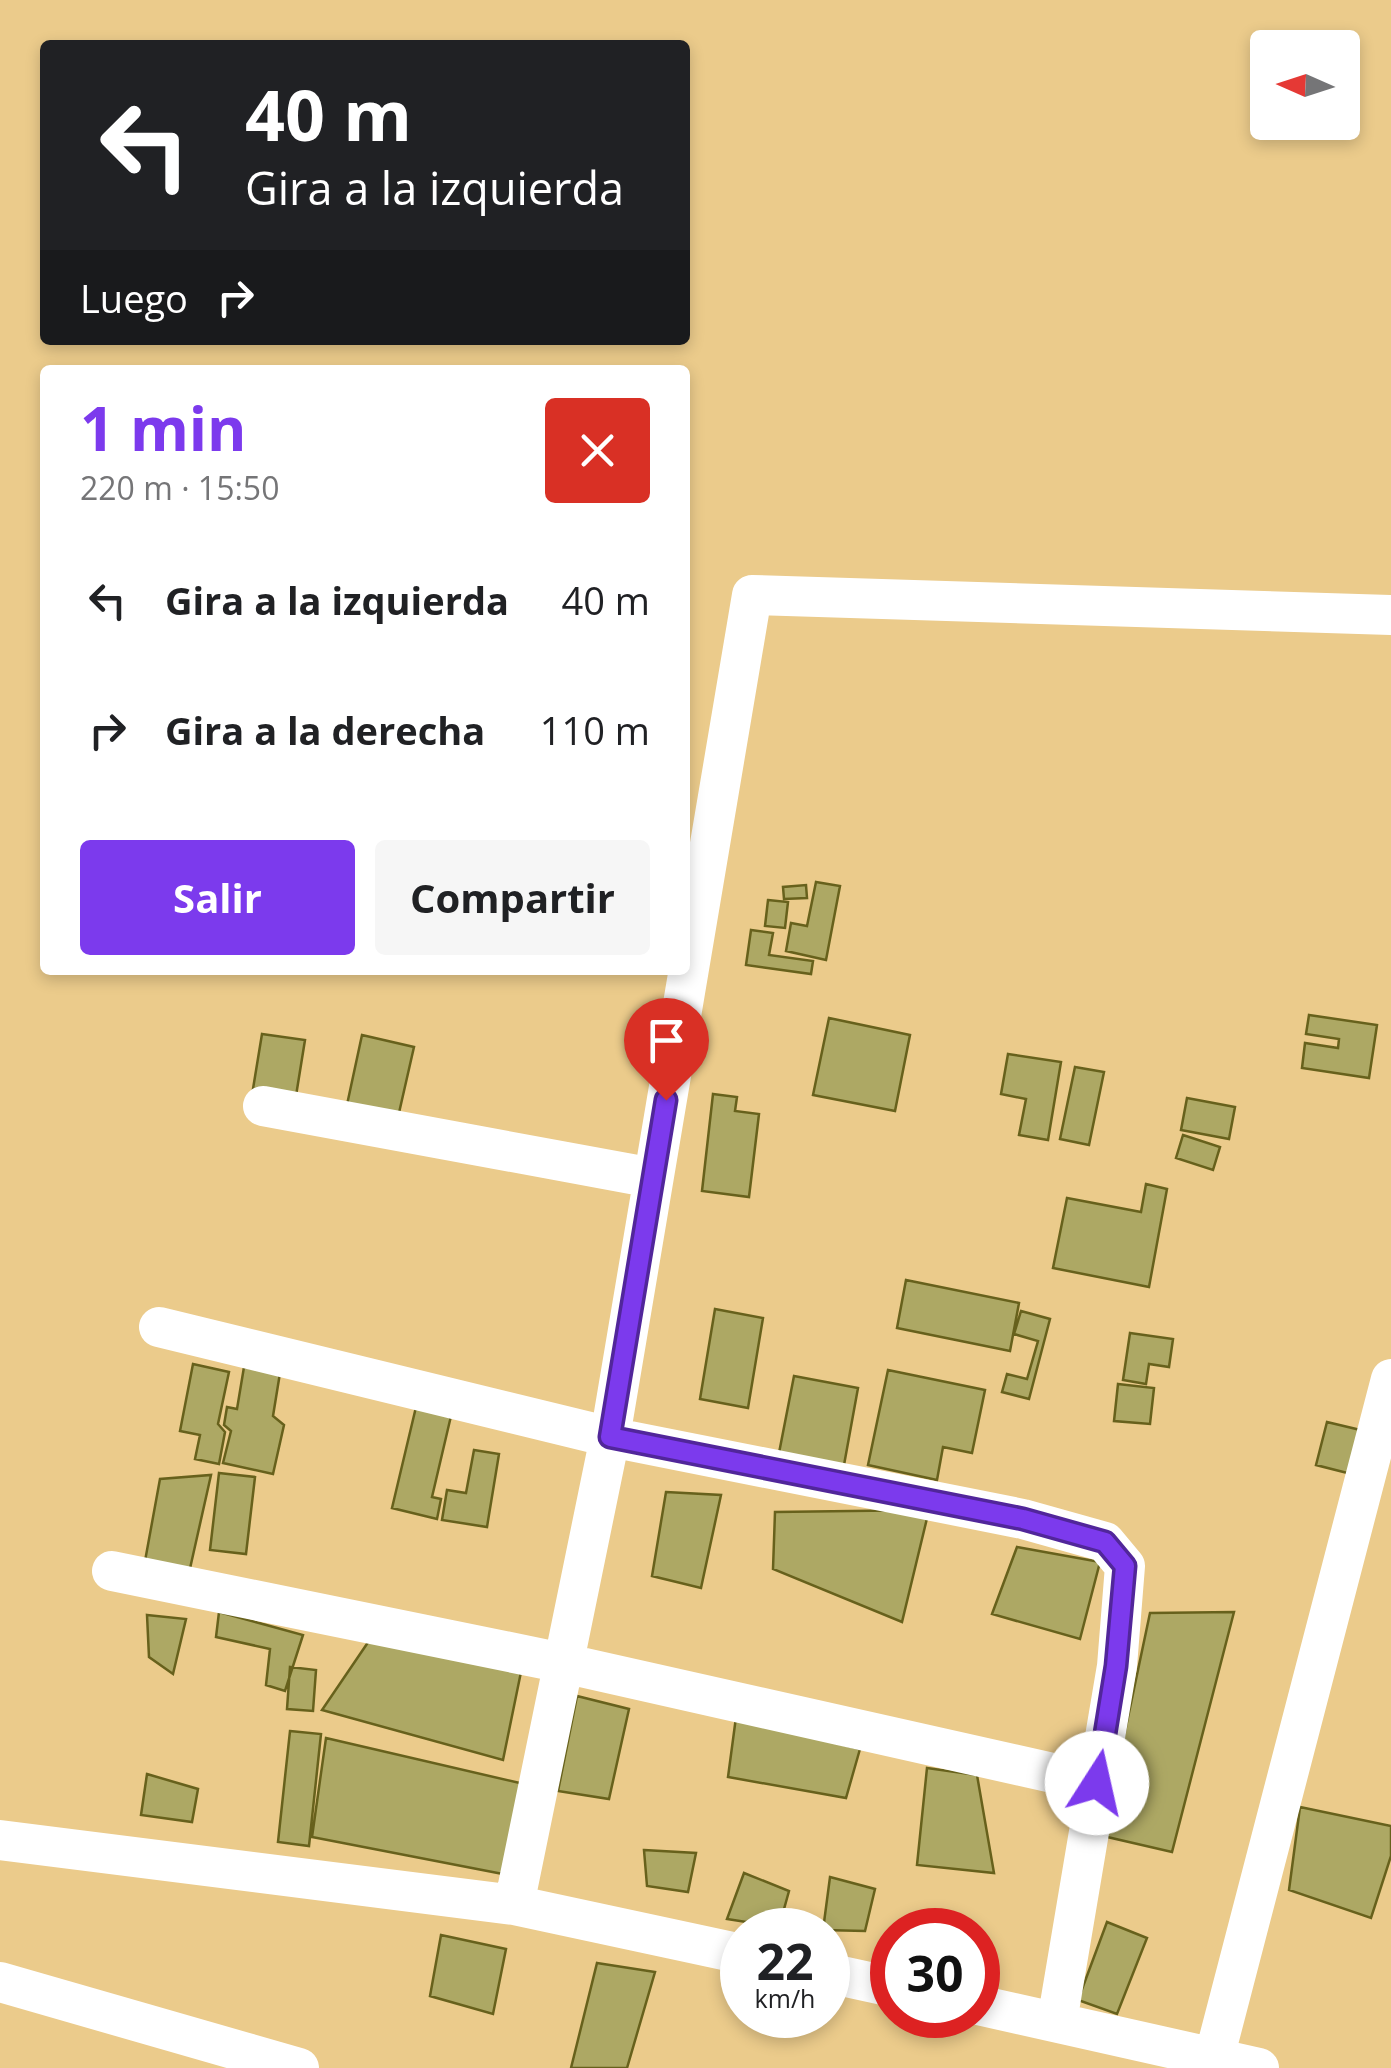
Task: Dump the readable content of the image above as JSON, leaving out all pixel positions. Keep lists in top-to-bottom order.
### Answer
{
  "north": "left",
  "page": {
    "turn": ["40 m", "Gira a la izquierda"],
    "then": "Luego",
    "heading": ["1 min", "220 m · 15:50"],
    "list": [
      {
        "name": "Gira a la izquierda",
        "value": "40 m"
      },
      {
        "name": "Gira a la derecha",
        "value": "110 m"
      }
    ],
    "buttons": ["Salir", "Compartir"],
    "speed": "22 km/h",
    "limit": "30"
  }
}
